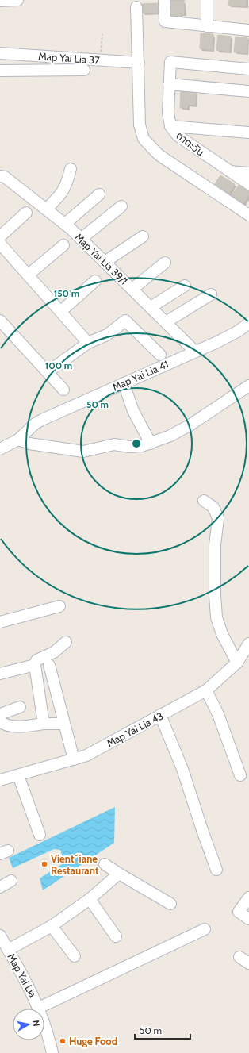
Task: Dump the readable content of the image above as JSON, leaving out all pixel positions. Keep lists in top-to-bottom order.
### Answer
{
  "streets": {
    "street": [
      "Map Yai Lia 37",
      "ตาตะวัน",
      "Map Yai Lia 39/1",
      "Map Yai Lia 41",
      "Map Yai Lia 43",
      "Map Yai Lia"
    ]
  },
  "crossings": [
    ["Map Yai Lia 39/1", "Map Yai Lia 41"]
  ],
  "places": ["Vient´iane Restaurant", "Huge Food"],
  "scale_bar": "50 m",
  "north": "right",
  "rings": ["150 m", "100 m", "50 m"]
}
